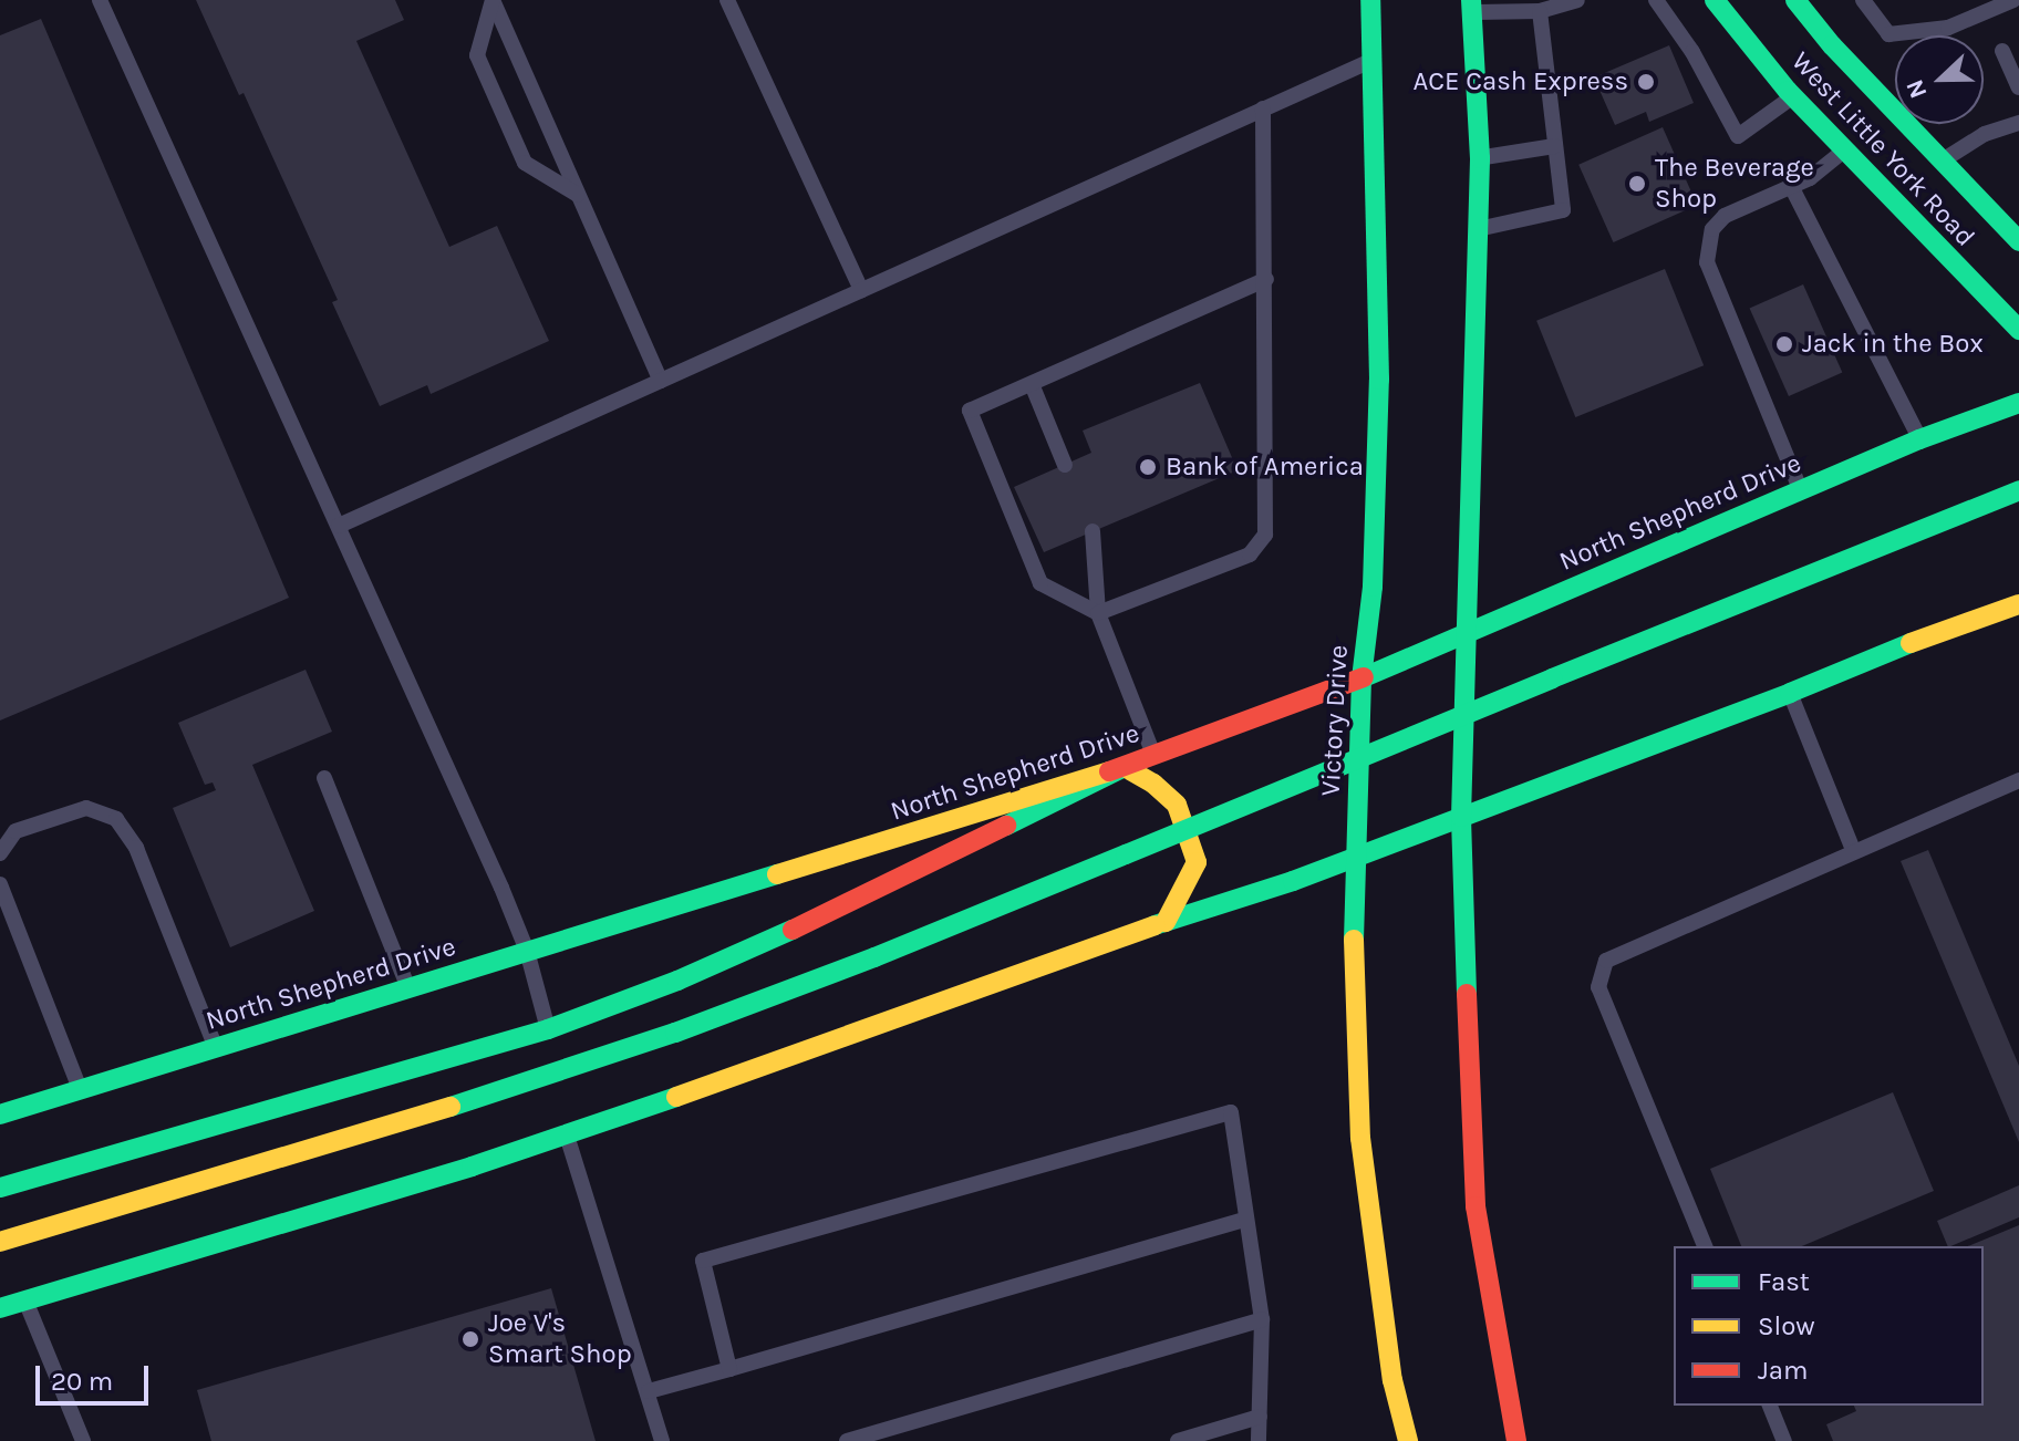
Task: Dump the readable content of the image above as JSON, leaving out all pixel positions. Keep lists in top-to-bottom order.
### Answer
{
  "streets": {
    "main road": ["West Little York Road", "North Shepherd Drive", "Victory Drive"]
  },
  "crossings": [
    ["North Shepherd Drive", "Victory Drive"]
  ],
  "places": [
    "ACE Cash Express",
    "The Beverage Shop",
    "Jack in the Box",
    "Bank of America",
    "Joe V's Smart Shop"
  ],
  "legend": ["Fast", "Slow", "Jam"],
  "scale_bar": "20 m",
  "north": "left"
}
